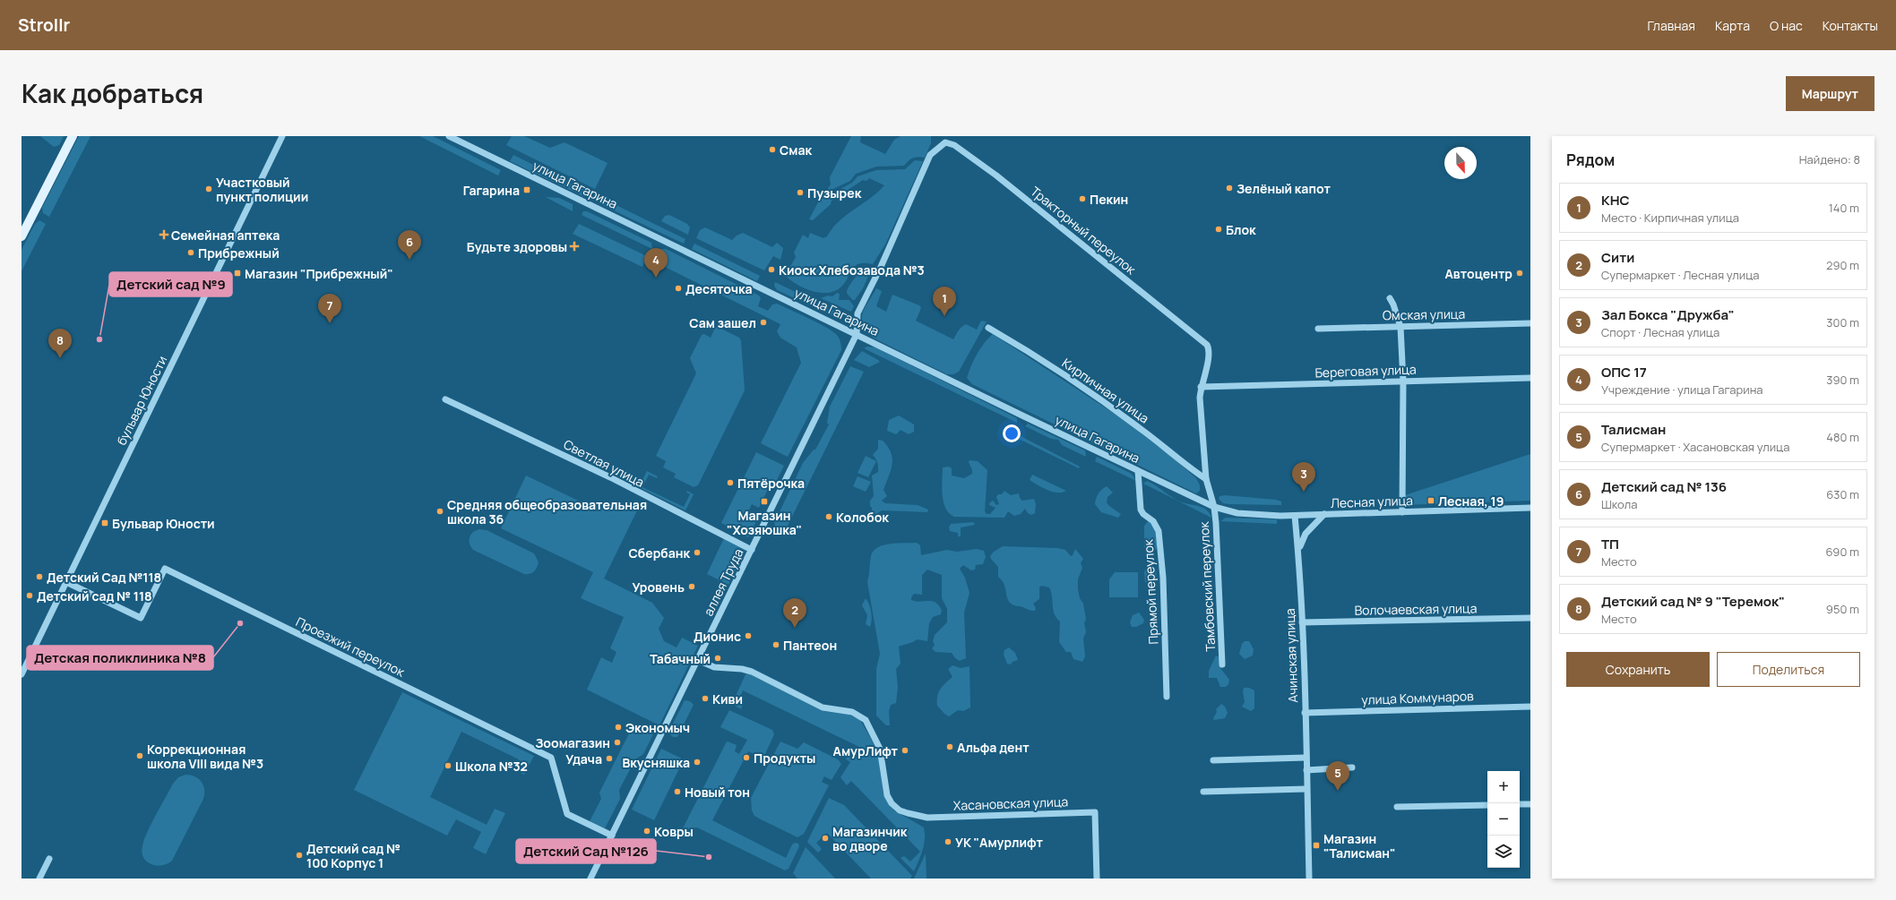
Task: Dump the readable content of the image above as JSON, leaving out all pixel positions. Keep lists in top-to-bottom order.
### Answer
{
  "streets": {
    "street": [
      "улица Гагарина",
      "Тракторный переулок",
      "Омская улица",
      "Береговая улица",
      "Кирпичная улица",
      "бульвар Юности",
      "Светлая улица",
      "Лесная улица",
      "аллея Труда",
      "Тамбовский переулок",
      "Прямой переулок",
      "Волочаевская улица",
      "Проезжий переулок",
      "Ачинская улица",
      "улица Коммунаров",
      "Хасановская улица"
    ]
  },
  "crossings": [
    ["улица Гагарина", "Тракторный переулок"],
    ["улица Гагарина", "Лесная улица"],
    ["улица Гагарина", "аллея Труда"],
    ["улица Гагарина", "Тамбовский переулок"],
    ["улица Гагарина", "Прямой переулок"],
    ["Тракторный переулок", "аллея Труда"],
    ["Тракторный переулок", "Тамбовский переулок"],
    ["Береговая улица", "Тамбовский переулок"],
    ["Кирпичная улица", "Тамбовский переулок"],
    ["бульвар Юности", "Проезжий переулок"],
    ["Светлая улица", "аллея Труда"],
    ["Лесная улица", "Тамбовский переулок"],
    ["Лесная улица", "Ачинская улица"],
    ["аллея Труда", "Проезжий переулок"],
    ["аллея Труда", "Хасановская улица"],
    ["Волочаевская улица", "Ачинская улица"],
    ["Ачинская улица", "улица Коммунаров"]
  ],
  "places": {
    "other": [
      "Смак",
      "Зелёный капот",
      "Участковый пункт полиции",
      "Пузырек",
      "Пекин",
      "Блок",
      "Прибрежный",
      "Киоск Хлебозавода №3",
      "Автоцентр",
      "Десяточка",
      "Сам зашел",
      "Детский сад №9",
      "Пятёрочка",
      "Средняя общеобразовательная школа 36",
      "Колобок",
      "Сбербанк",
      "Детский Сад №118",
      "Уровень",
      "Детский сад № 118",
      "Детская поликлиника №8",
      "Дионис",
      "Пантеон",
      "Табачный",
      "Киви",
      "Экономыч",
      "Зоомагазин",
      "Альфа дент",
      "АмурЛифт",
      "Коррекционная школа VIII вида №3",
      "Продукты",
      "Удача",
      "Вкусняшка",
      "Школа №32",
      "Новый тон",
      "Ковры",
      "Магазинчик во дворе",
      "УК \"Амурлифт",
      "Детский сад № 100 Корпус 1",
      "Детский Сад №126"
    ],
    "transit": [
      "Гагарина",
      "Магазин \"Прибрежный\"",
      "Лесная, 19",
      "Магазин \"Хозяюшка\"",
      "Бульвар Юности",
      "Магазин \"Талисман\""
    ],
    "health": ["Семейная аптека", "Будьте здоровы"]
  },
  "north": "bottom",
  "page": {
    "header": "Strollr",
    "nav": [
      "Главная",
      "Карта",
      "О нас",
      "Контакты"
    ],
    "title": "Как добраться",
    "buttons": [
      "Маршрут",
      ["Сохранить", "Поделиться"]
    ],
    "heading": ["Рядом", "Найдено: 8"],
    "list": [
      {
        "mark": "1",
        "name": "КНС",
        "note": "Место · Кирпичная улица",
        "value": "140 m"
      },
      {
        "mark": "2",
        "name": "Сити",
        "note": "Супермаркет · Лесная улица",
        "value": "290 m"
      },
      {
        "mark": "3",
        "name": "Зал Бокса \"Дружба\"",
        "note": "Спорт · Лесная улица",
        "value": "300 m"
      },
      {
        "mark": "4",
        "name": "ОПС 17",
        "note": "Учреждение · улица Гагарина",
        "value": "390 m"
      },
      {
        "mark": "5",
        "name": "Талисман",
        "note": "Супермаркет · Хасановская улица",
        "value": "480 m"
      },
      {
        "mark": "6",
        "name": "Детский сад № 136",
        "note": "Школа",
        "value": "630 m"
      },
      {
        "mark": "7",
        "name": "ТП",
        "note": "Место",
        "value": "690 m"
      },
      {
        "mark": "8",
        "name": "Детский сад № 9 \"Теремок\"",
        "note": "Место",
        "value": "950 m"
      }
    ],
    "pins": [
      "6",
      "4",
      "1",
      "7",
      "8",
      "3",
      "2",
      "5"
    ],
    "map_buttons": ["+", "−"]
  }
}
